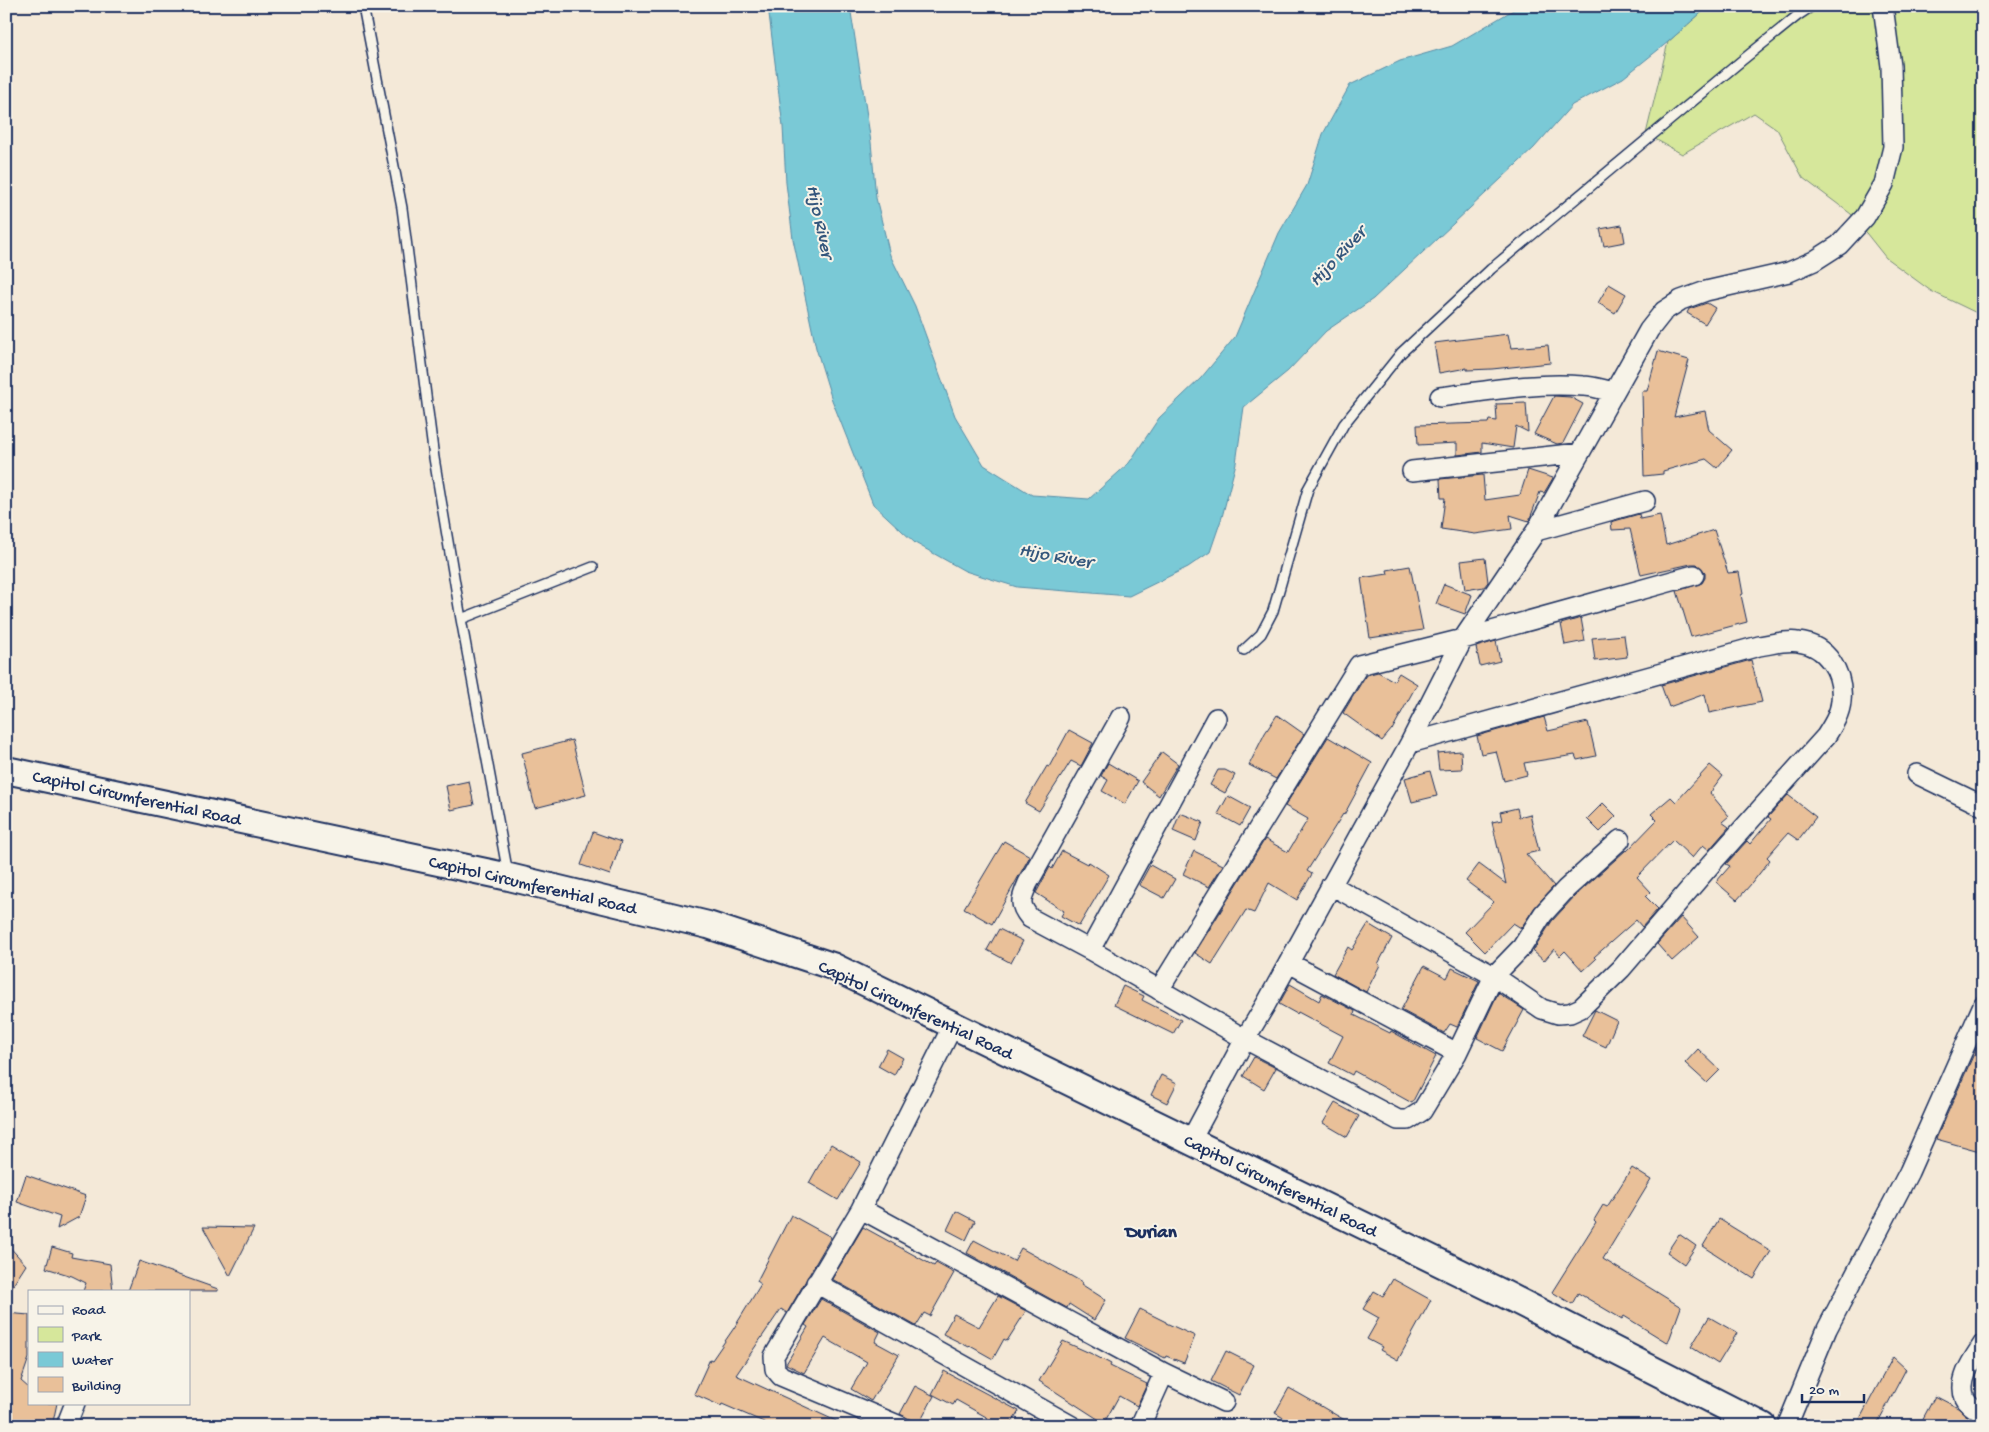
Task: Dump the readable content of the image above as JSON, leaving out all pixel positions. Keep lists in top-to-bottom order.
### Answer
{
  "streets": {
    "main road": ["Capitol Circumferential Road"]
  },
  "districts": ["Durian"],
  "water": ["Hijo River"],
  "legend": [
    "Road",
    "Park",
    "Water",
    "Building"
  ],
  "scale_bar": "20 m"
}
